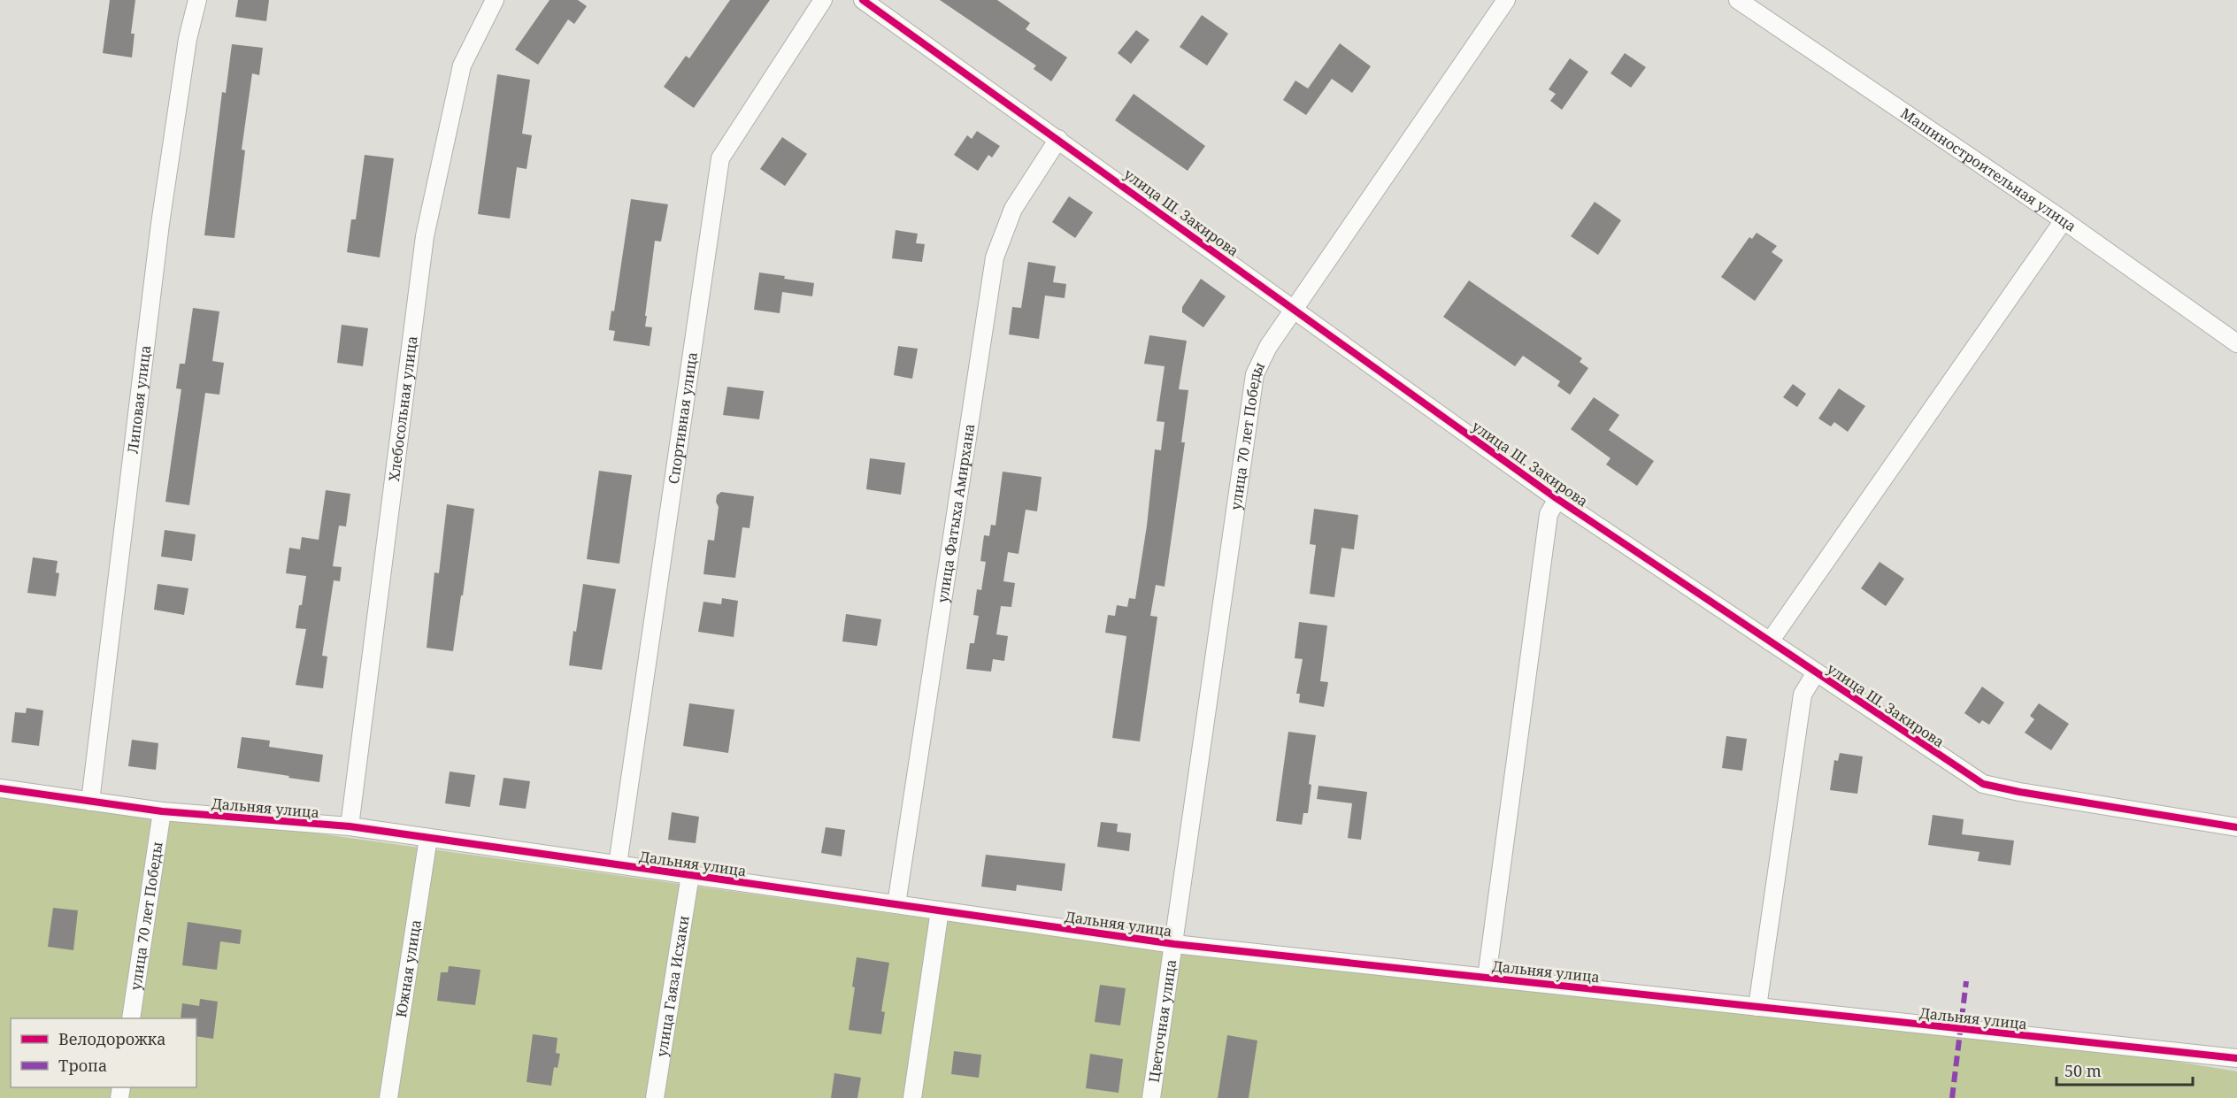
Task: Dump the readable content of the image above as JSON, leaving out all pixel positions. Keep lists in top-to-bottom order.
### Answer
{
  "streets": {
    "street": [
      "Машиностроительная улица",
      "улица Ш. Закирова",
      "Липовая улица",
      "Хлебосольная улица",
      "Спортивная улица",
      "улица 70 лет Победы",
      "улица Фатыха Амирхана",
      "Дальняя улица",
      "Южная улица",
      "улица Гаяза Исхаки",
      "Цветочная улица"
    ]
  },
  "crossings": [
    ["улица Ш. Закирова", "улица 70 лет Победы"],
    ["улица Ш. Закирова", "улица Фатыха Амирхана"],
    ["Липовая улица", "Дальняя улица"],
    ["Хлебосольная улица", "Дальняя улица"],
    ["Спортивная улица", "Дальняя улица"],
    ["улица 70 лет Победы", "Дальняя улица"],
    ["улица 70 лет Победы", "Цветочная улица"],
    ["улица Фатыха Амирхана", "Дальняя улица"],
    ["Дальняя улица", "Южная улица"],
    ["Дальняя улица", "улица Гаяза Исхаки"],
    ["Дальняя улица", "Цветочная улица"]
  ],
  "legend": ["Велодорожка", "Тропа"],
  "scale_bar": "50 m"
}
